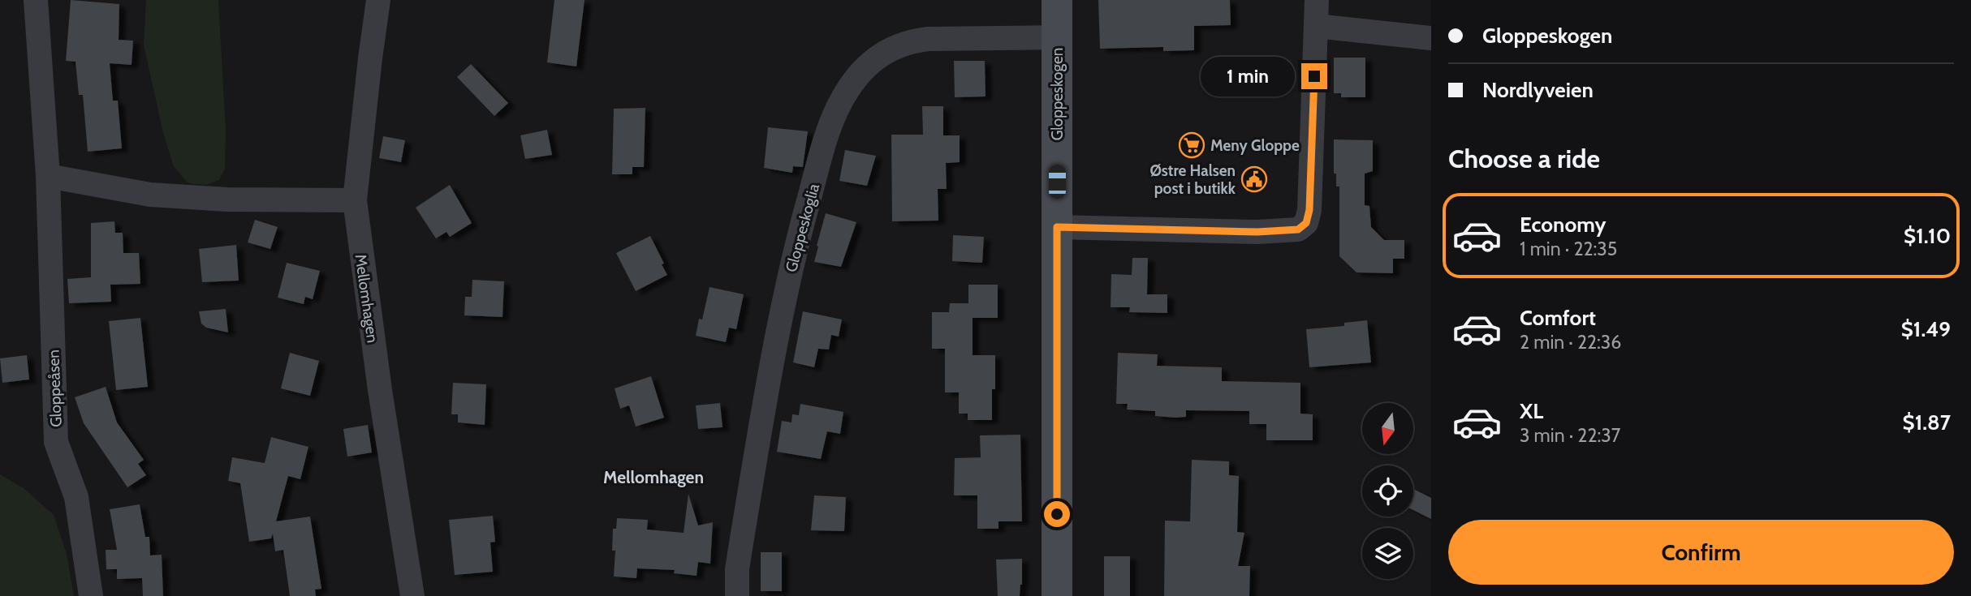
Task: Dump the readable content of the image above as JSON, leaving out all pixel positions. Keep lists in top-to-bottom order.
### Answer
{
  "streets": {
    "main road": ["Gloppeskogen"],
    "street": ["Gloppeskoglia", "Mellomhagen", "Gloppeåsen"]
  },
  "crossings": [
    ["Gloppeskogen", "Gloppeskoglia"]
  ],
  "districts": ["Mellomhagen"],
  "places": {
    "supermarket": ["Meny Gloppe"],
    "public building": ["Østre Halsen post i butikk"]
  },
  "north": "bottom",
  "page": {
    "banner": ["Gloppeskogen", "Nordlyveien"],
    "bubble": "1 min",
    "heading": "Choose a ride",
    "list": [
      {
        "name": "Economy",
        "note": "1 min · 22:35",
        "value": "$1.10"
      },
      {
        "name": "Comfort",
        "note": "2 min · 22:36",
        "value": "$1.49"
      },
      {
        "name": "XL",
        "note": "3 min · 22:37",
        "value": "$1.87"
      }
    ],
    "buttons": "Confirm"
  }
}
